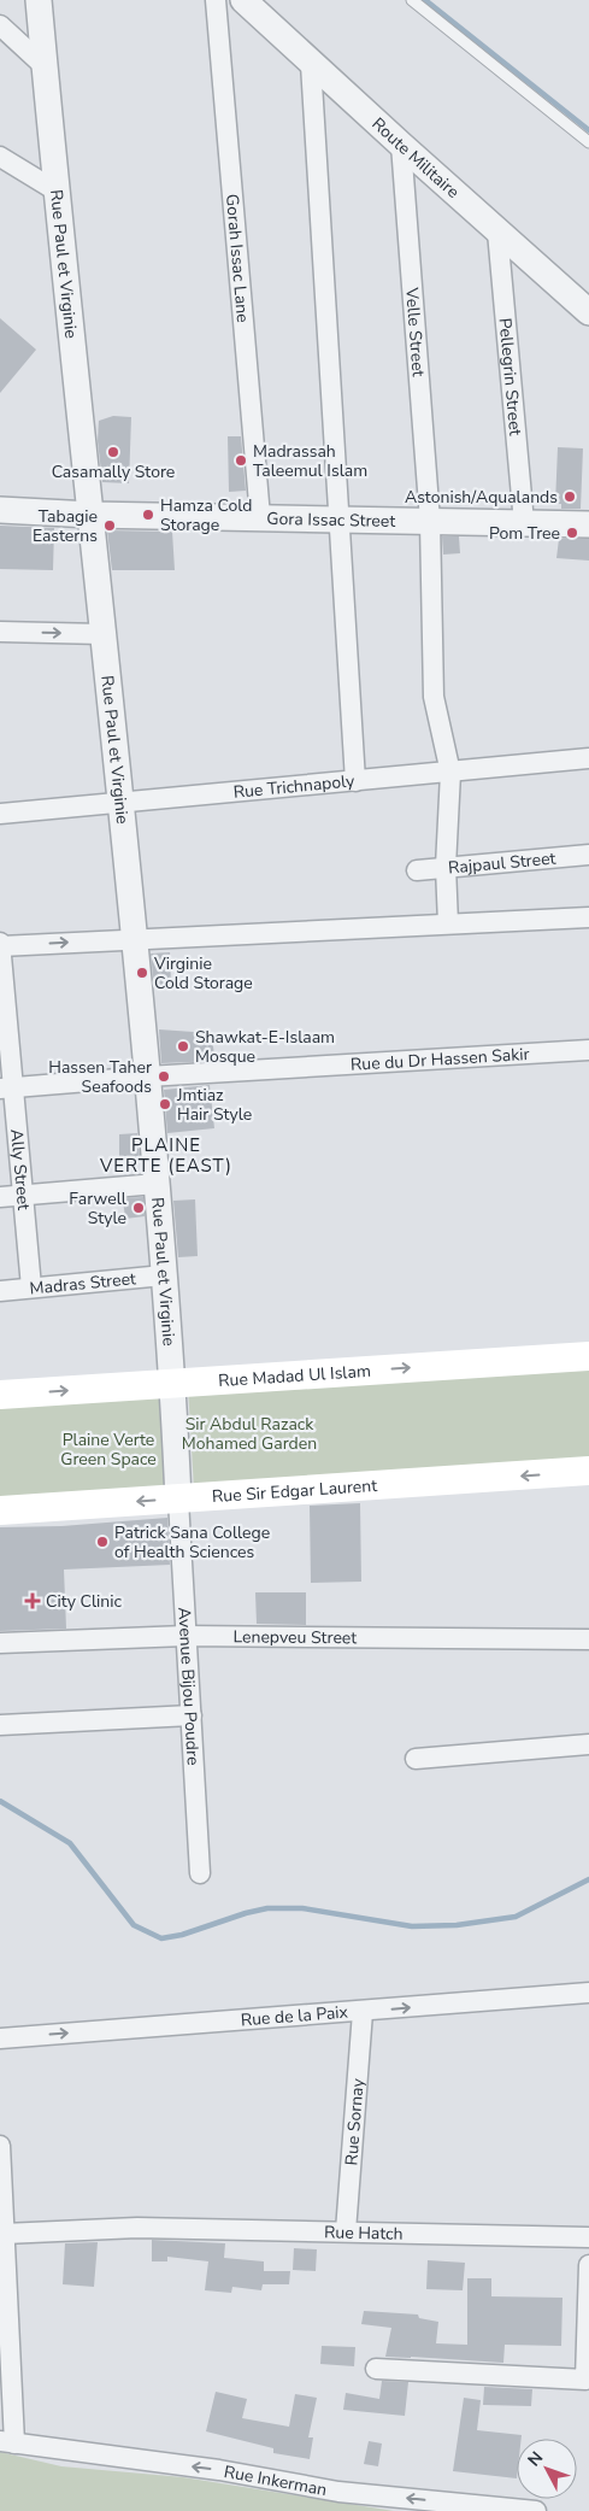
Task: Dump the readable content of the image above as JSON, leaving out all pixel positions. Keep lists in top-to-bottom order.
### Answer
{
  "streets": {
    "main road": ["Rue Madad Ul Islam", "Rue Sir Edgar Laurent"],
    "street": [
      "Route Militaire",
      "Gorah Issac Lane",
      "Rue Paul et Virginie",
      "Velle Street",
      "Pellegrin Street",
      "Gora Issac Street",
      "Rue Trichnapoly",
      "Rajpaul Street",
      "Rue du Dr Hassen Sakir",
      "Ally Street",
      "Madras Street",
      "Lenepveu Street",
      "Avenue Bijou Poudre",
      "Rue de la Paix",
      "Rue Sornay",
      "Rue Hatch",
      "Rue Inkerman"
    ]
  },
  "crossings": [
    ["Route Militaire", "Velle Street"],
    ["Route Militaire", "Pellegrin Street"],
    ["Gorah Issac Lane", "Gora Issac Street"],
    ["Rue Paul et Virginie", "Gora Issac Street"],
    ["Rue Paul et Virginie", "Rue Trichnapoly"],
    ["Rue Paul et Virginie", "Rue du Dr Hassen Sakir"],
    ["Rue Paul et Virginie", "Madras Street"],
    ["Rue Paul et Virginie", "Rue Madad Ul Islam"],
    ["Rue Paul et Virginie", "Rue Sir Edgar Laurent"],
    ["Rue Paul et Virginie", "Avenue Bijou Poudre"],
    ["Velle Street", "Gora Issac Street"],
    ["Velle Street", "Rue Trichnapoly"],
    ["Velle Street", "Rajpaul Street"],
    ["Pellegrin Street", "Gora Issac Street"],
    ["Rue du Dr Hassen Sakir", "Ally Street"],
    ["Ally Street", "Madras Street"],
    ["Rue Sir Edgar Laurent", "Avenue Bijou Poudre"],
    ["Lenepveu Street", "Avenue Bijou Poudre"],
    ["Rue de la Paix", "Rue Sornay"],
    ["Rue Sornay", "Rue Hatch"]
  ],
  "one_way": [
    "Rue Madad Ul Islam",
    "Rue Sir Edgar Laurent",
    "Rue de la Paix",
    "Rue Inkerman"
  ],
  "districts": ["PLAINE VERTE (EAST)"],
  "parks": ["Sir Abdul Razack Mohamed Garden", "Plaine Verte Green Space"],
  "places": {
    "other": [
      "Casamally Store",
      "Madrassah Taleemul Islam",
      "Astonish/Aqualands",
      "Hamza Cold Storage",
      "Tabagie Easterns",
      "Pom Tree",
      "Virginie Cold Storage",
      "Shawkat-E-Islaam Mosque",
      "Hassen Taher Seafoods",
      "Jmtiaz Hair Style",
      "Farwell Style",
      "Patrick Sana College of Health Sciences"
    ],
    "health": ["City Clinic"]
  },
  "north": "top left"
}
